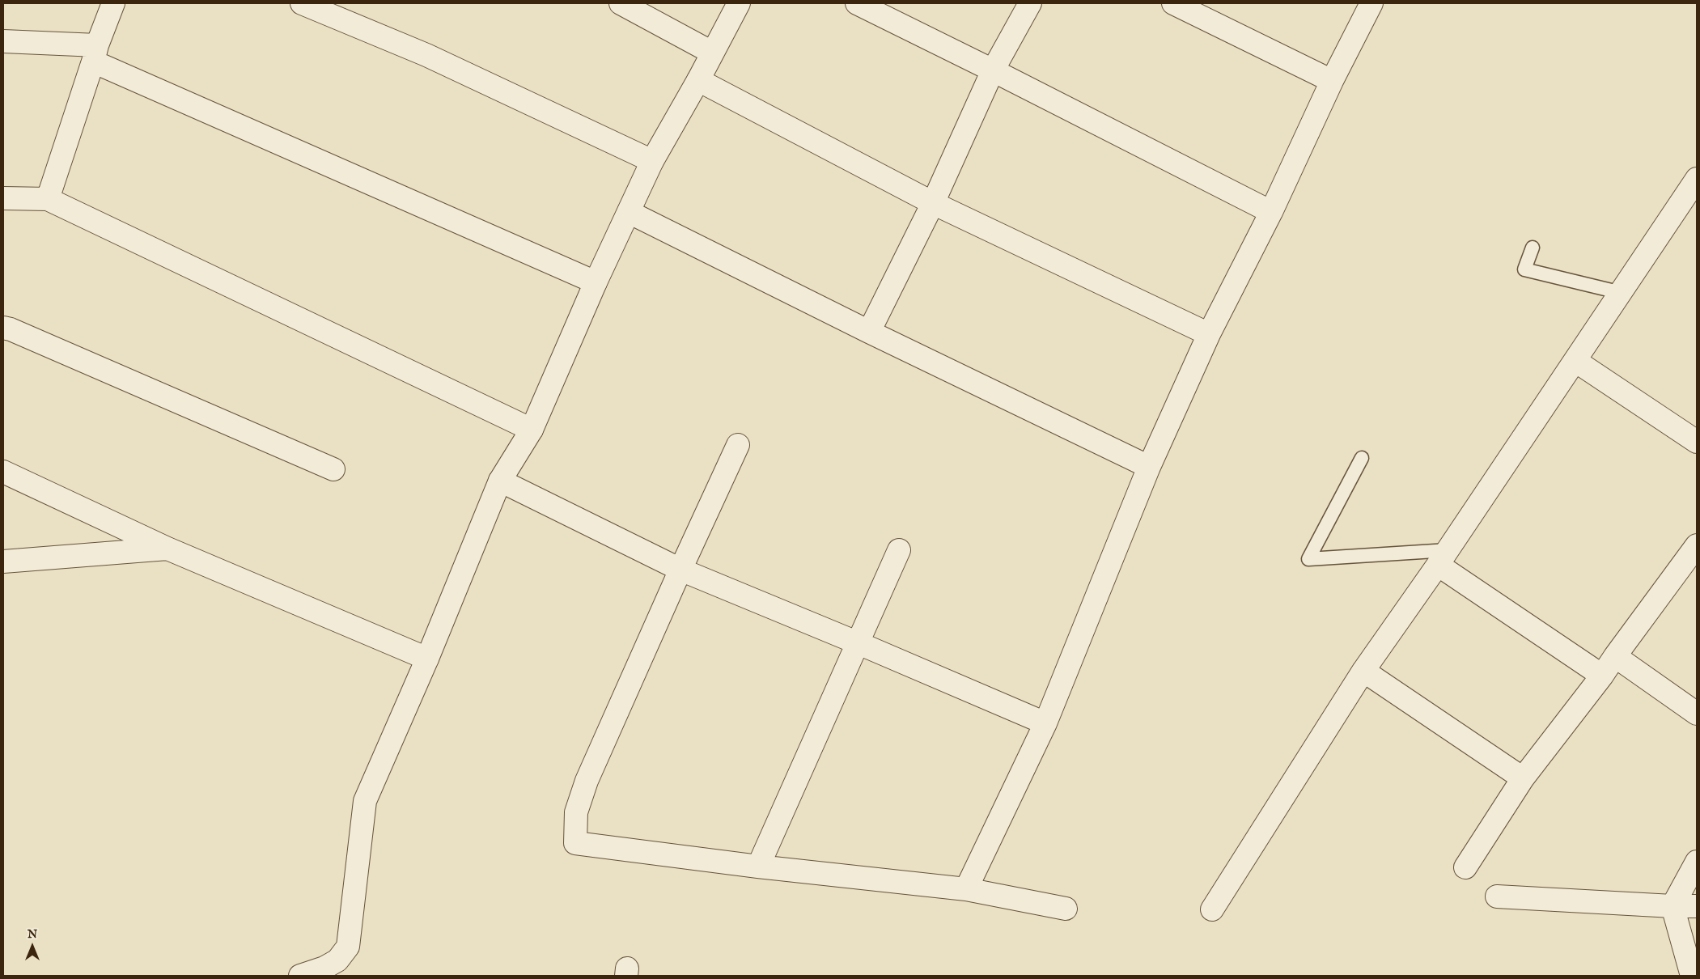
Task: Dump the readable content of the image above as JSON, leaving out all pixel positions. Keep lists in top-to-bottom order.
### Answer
{
  "north": "top"
}
